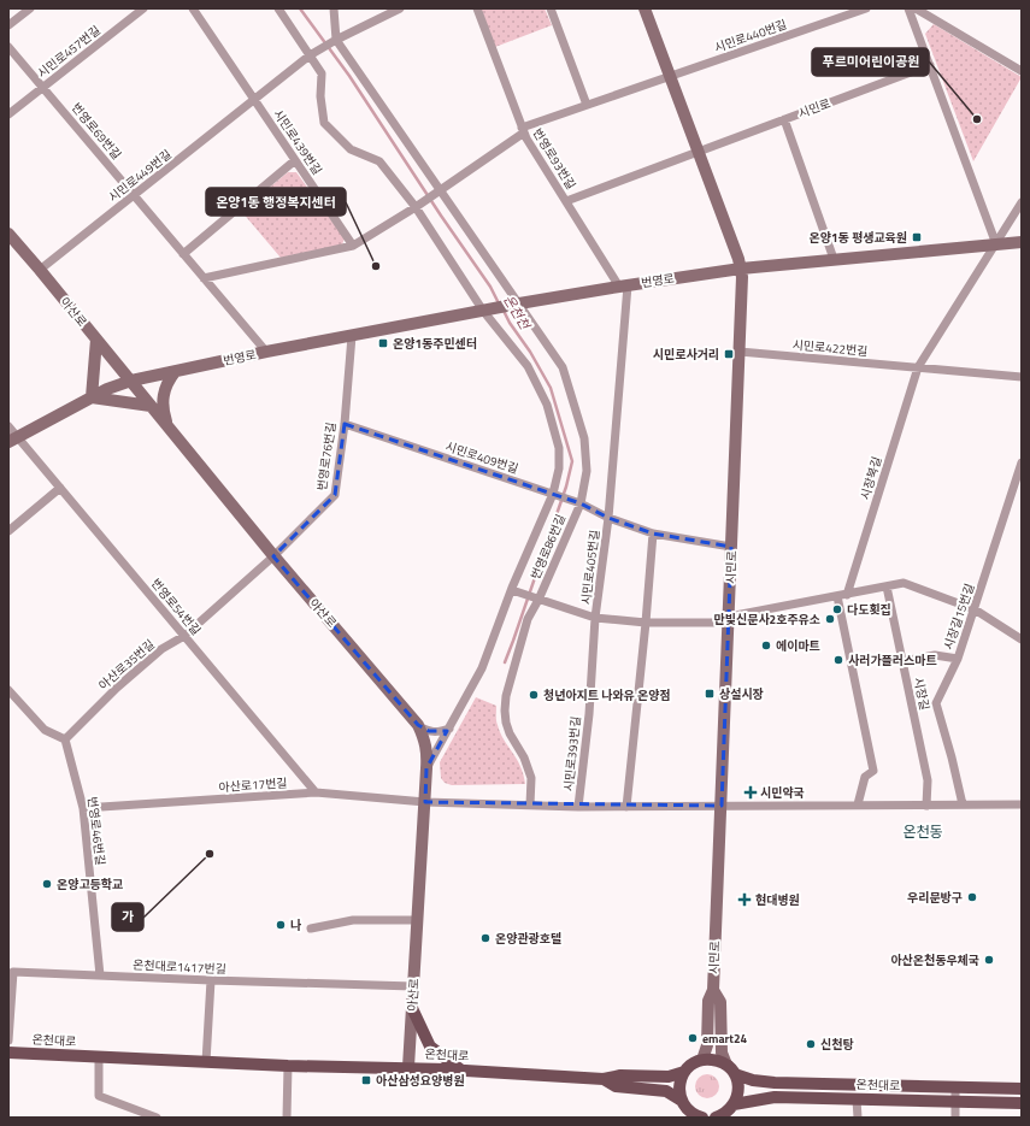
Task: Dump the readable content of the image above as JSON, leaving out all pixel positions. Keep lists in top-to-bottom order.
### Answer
{
  "streets": {
    "main road": ["온천대로"],
    "street": [
      "시민로440번길",
      "시민로457번길",
      "시민로",
      "번영로69번길",
      "시민로439번길",
      "번영로93번길",
      "시민로449번길",
      "번영로",
      "아산로",
      "시민로422번길",
      "번영로76번길",
      "시민로409번길",
      "시장북길",
      "번영로86번길",
      "시민로405번길",
      "번영로54번길",
      "시장길15번길",
      "아산로35번길",
      "시장길",
      "시민로393번길",
      "아산로17번길",
      "번영로46번길",
      "온천대로1417번길"
    ]
  },
  "crossings": [
    ["시민로440번길", "시민로"],
    ["시민로457번길", "번영로69번길"],
    ["시민로", "번영로"],
    ["시민로", "시민로422번길"],
    ["시민로", "시민로409번길"],
    ["시민로", "시민로405번길"],
    ["시민로", "시민로393번길"],
    ["시민로", "온천대로"],
    ["번영로69번길", "시민로449번길"],
    ["번영로69번길", "번영로"],
    ["시민로439번길", "시민로449번길"],
    ["번영로93번길", "번영로"],
    ["시민로449번길", "아산로"],
    ["시민로449번길", "번영로86번길"],
    ["번영로", "아산로"],
    ["번영로", "번영로76번길"],
    ["번영로", "번영로86번길"],
    ["번영로", "번영로54번길"],
    ["아산로", "번영로76번길"],
    ["아산로", "아산로35번길"],
    ["아산로", "시민로393번길"],
    ["아산로", "아산로17번길"],
    ["아산로", "온천대로1417번길"],
    ["아산로", "온천대로"],
    ["시민로422번길", "시장북길"],
    ["번영로76번길", "시민로409번길"],
    ["번영로76번길", "아산로35번길"],
    ["시민로409번길", "번영로86번길"],
    ["시민로409번길", "시민로405번길"],
    ["번영로86번길", "시민로405번길"],
    ["번영로86번길", "시민로393번길"],
    ["시민로405번길", "시민로393번길"],
    ["번영로54번길", "아산로35번길"],
    ["번영로54번길", "아산로17번길"],
    ["아산로35번길", "번영로46번길"],
    ["시민로393번길", "아산로17번길"],
    ["아산로17번길", "번영로46번길"],
    ["번영로46번길", "온천대로1417번길"]
  ],
  "districts": ["온천동"],
  "water": ["온천천"],
  "places": {
    "other": [
      "푸르미어린이공원",
      "온양1동 행정복지센터",
      "다도횟집",
      "만빛신문사2호주유소",
      "에이마트",
      "사러가플러스마트",
      "청년아지트 나와유 온양점",
      "가",
      "온양고등학교",
      "우리문방구",
      "나",
      "온양관광호텔",
      "아산온천동우체국",
      "emart24",
      "신천탕"
    ],
    "transit": [
      "온양1동 평생교육원",
      "온양1동주민센터",
      "시민로사거리",
      "상설시장",
      "아산삼성요양병원"
    ],
    "health": ["시민약국", "현대병원"]
  }
}
